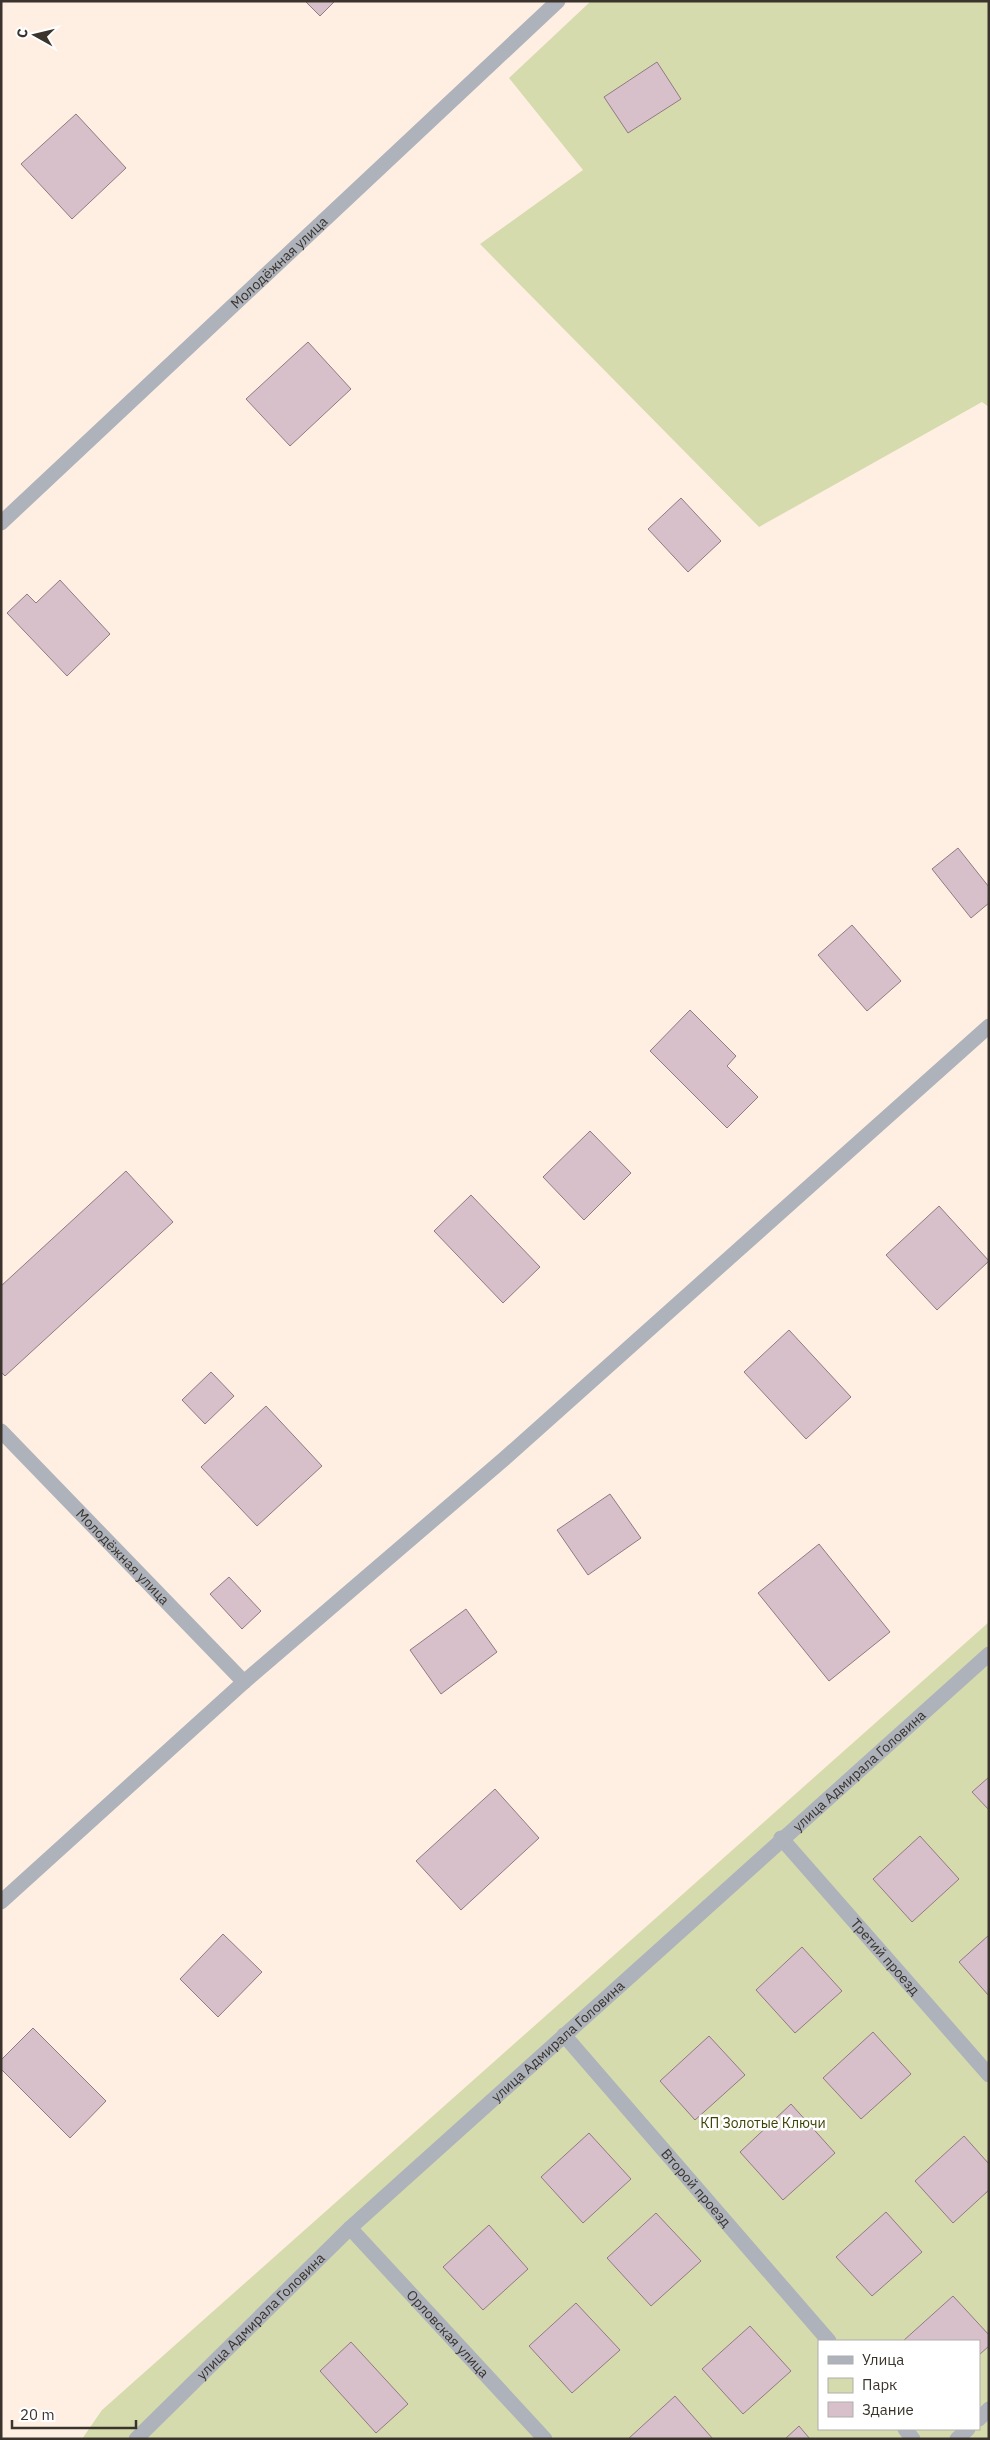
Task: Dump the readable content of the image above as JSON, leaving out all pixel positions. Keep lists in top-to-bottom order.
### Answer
{
  "streets": {
    "street": [
      "Молодёжная улица",
      "улица Адмирала Головина",
      "Третий проезд",
      "Второй проезд",
      "Орловская улица"
    ]
  },
  "crossings": [
    ["улица Адмирала Головина", "Третий проезд"],
    ["улица Адмирала Головина", "Второй проезд"],
    ["улица Адмирала Головина", "Орловская улица"]
  ],
  "parks": ["КП Золотые Ключи"],
  "legend": ["Улица", "Парк", "Здание"],
  "scale_bar": "20 m",
  "north": "left"
}
